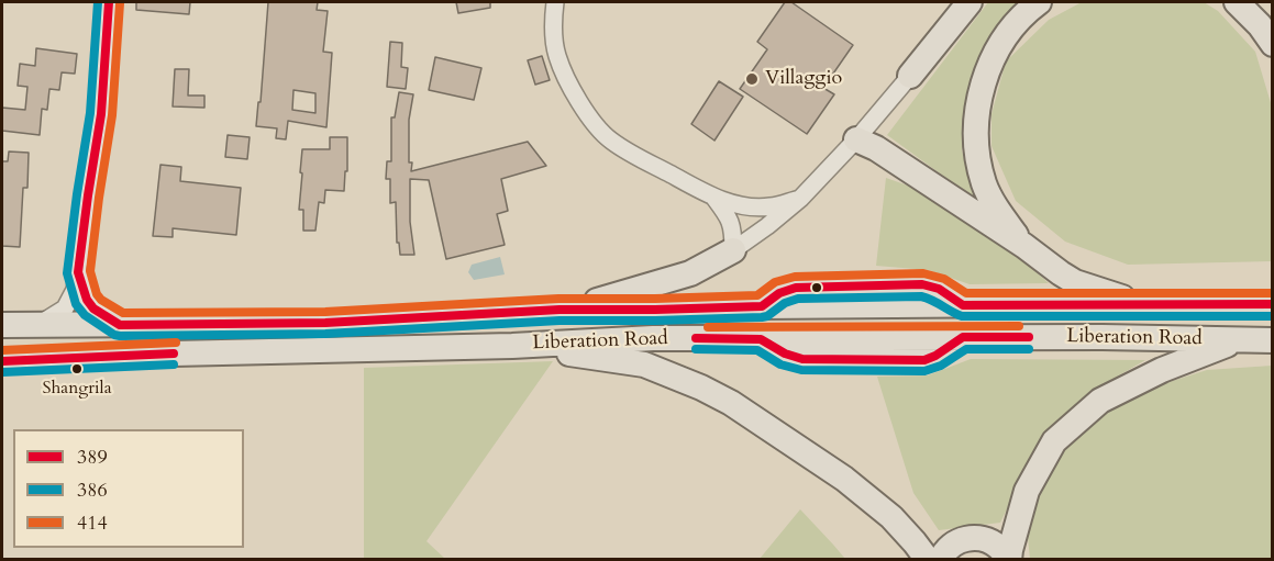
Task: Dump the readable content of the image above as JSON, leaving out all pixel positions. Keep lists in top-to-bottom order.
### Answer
{
  "streets": {
    "highway": ["Liberation Road"]
  },
  "places": ["Villaggio", "Shangrila"],
  "lines": ["transit line 389", "transit line 386", "transit line 414"],
  "legend": ["389", "386", "414"]
}
